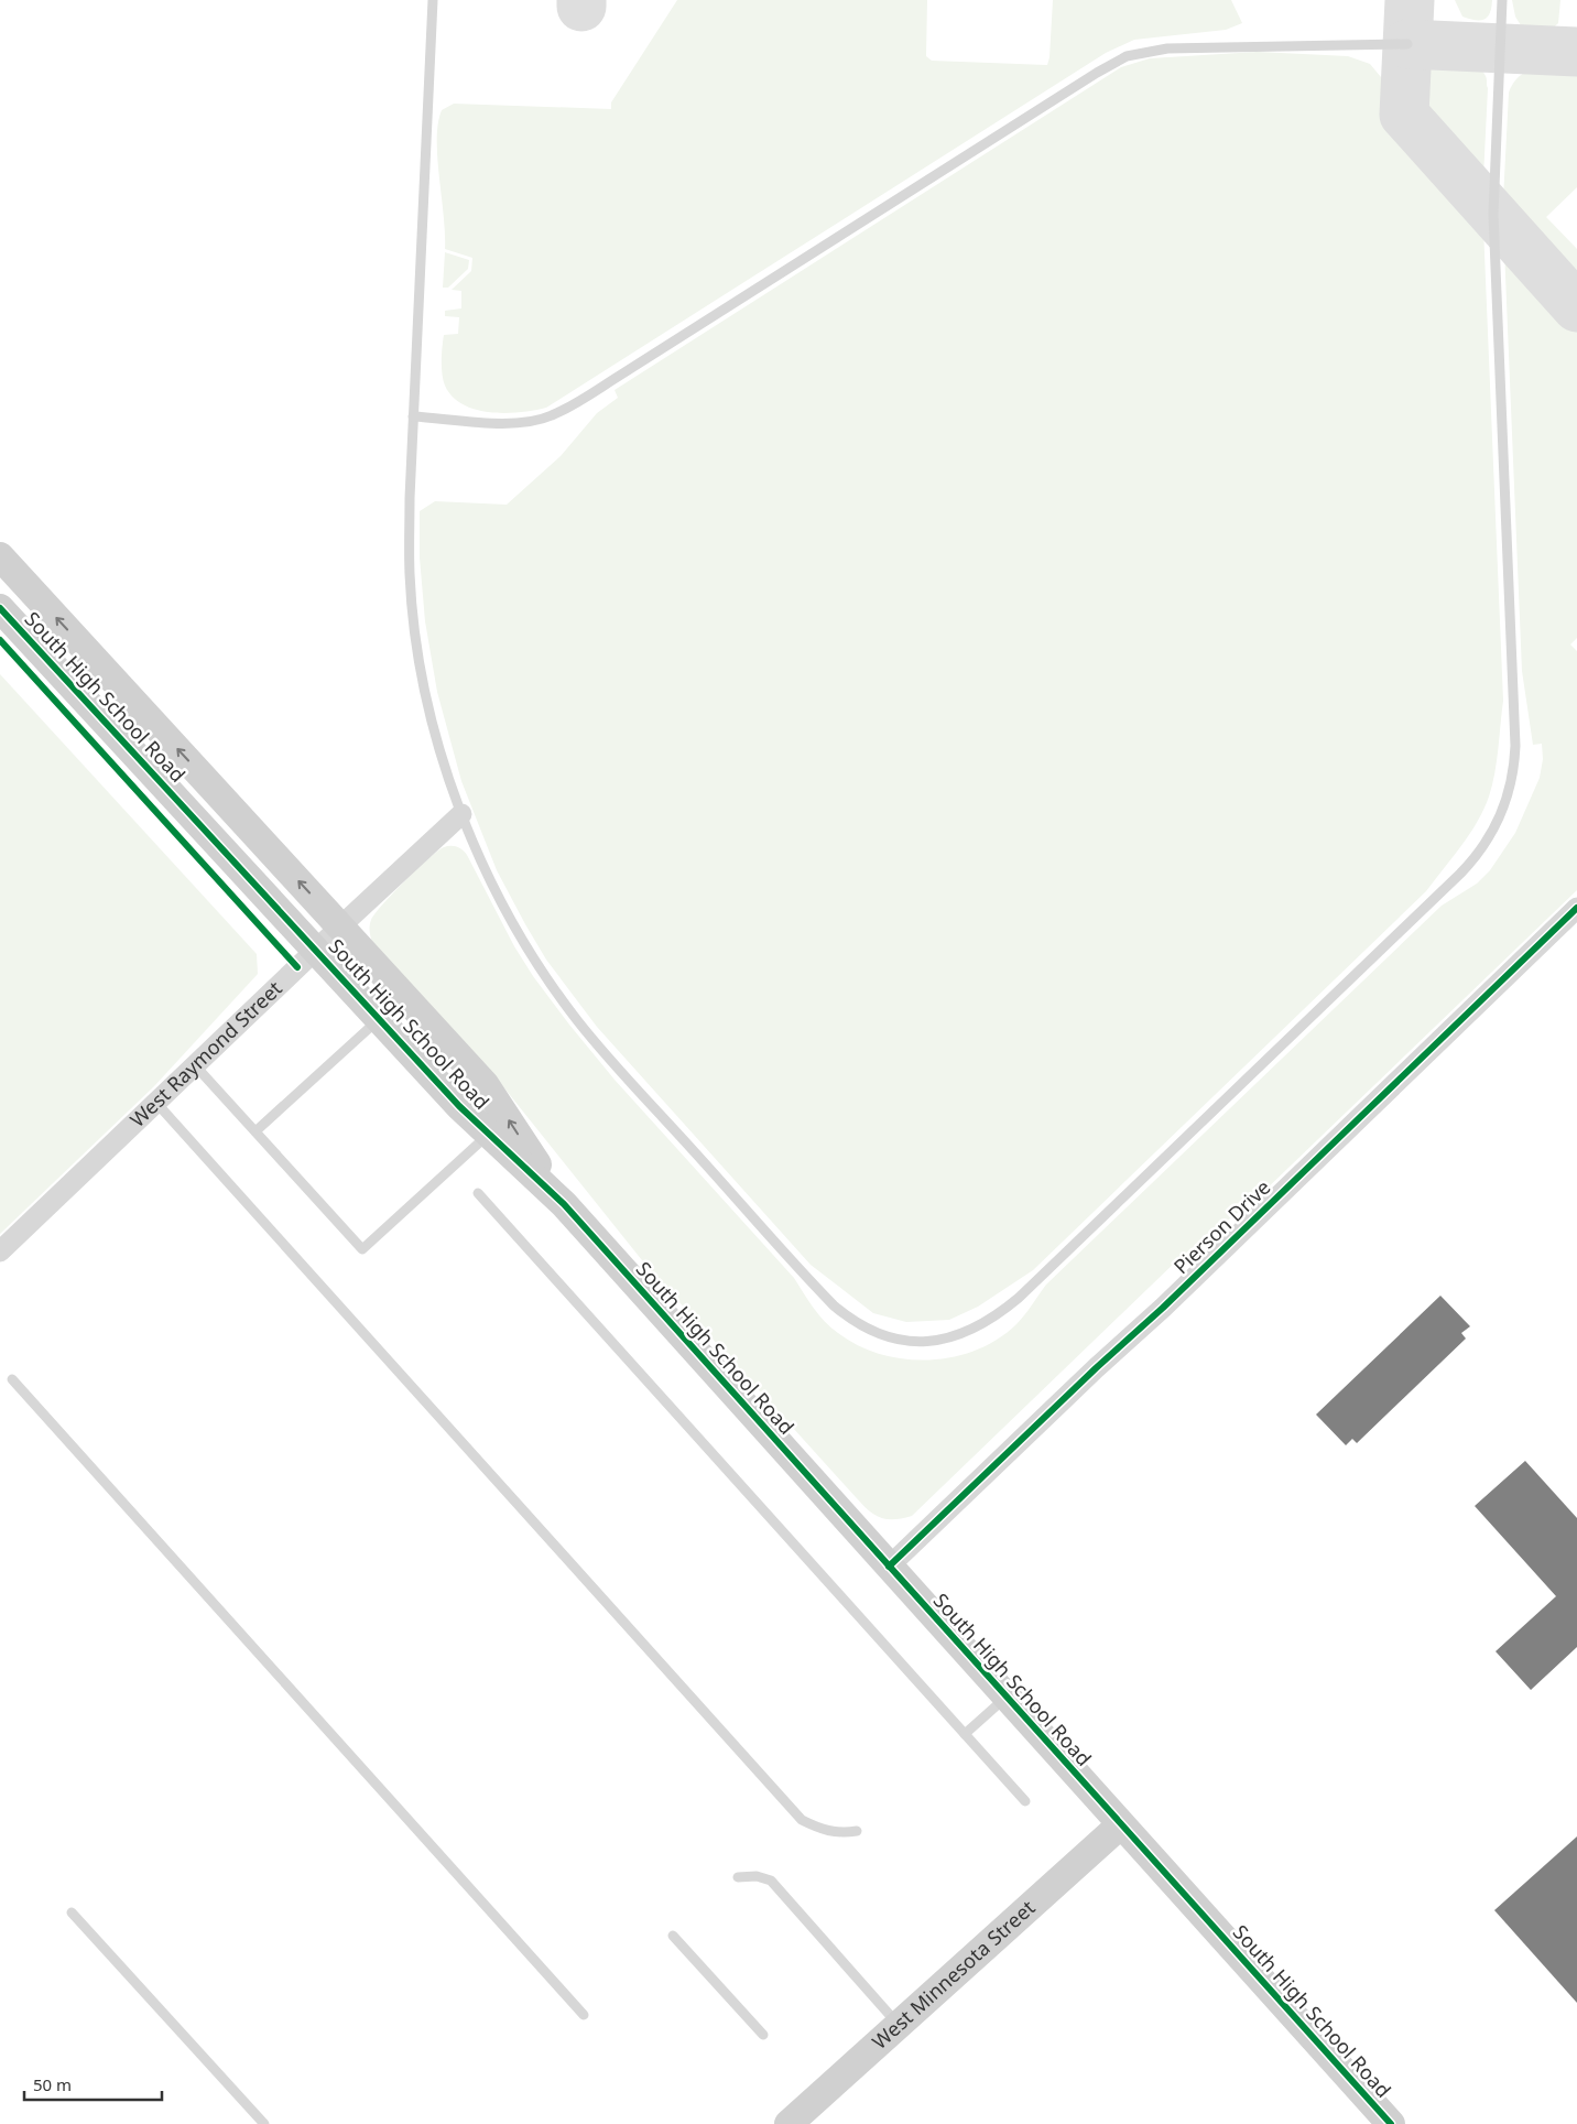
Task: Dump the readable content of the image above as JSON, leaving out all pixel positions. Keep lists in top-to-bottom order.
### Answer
{
  "streets": {
    "street": [
      "South High School Road",
      "West Raymond Street",
      "Pierson Drive",
      "West Minnesota Street"
    ]
  },
  "crossings": [
    ["South High School Road", "West Raymond Street"],
    ["South High School Road", "Pierson Drive"],
    ["South High School Road", "West Minnesota Street"]
  ],
  "scale_bar": "50 m"
}
